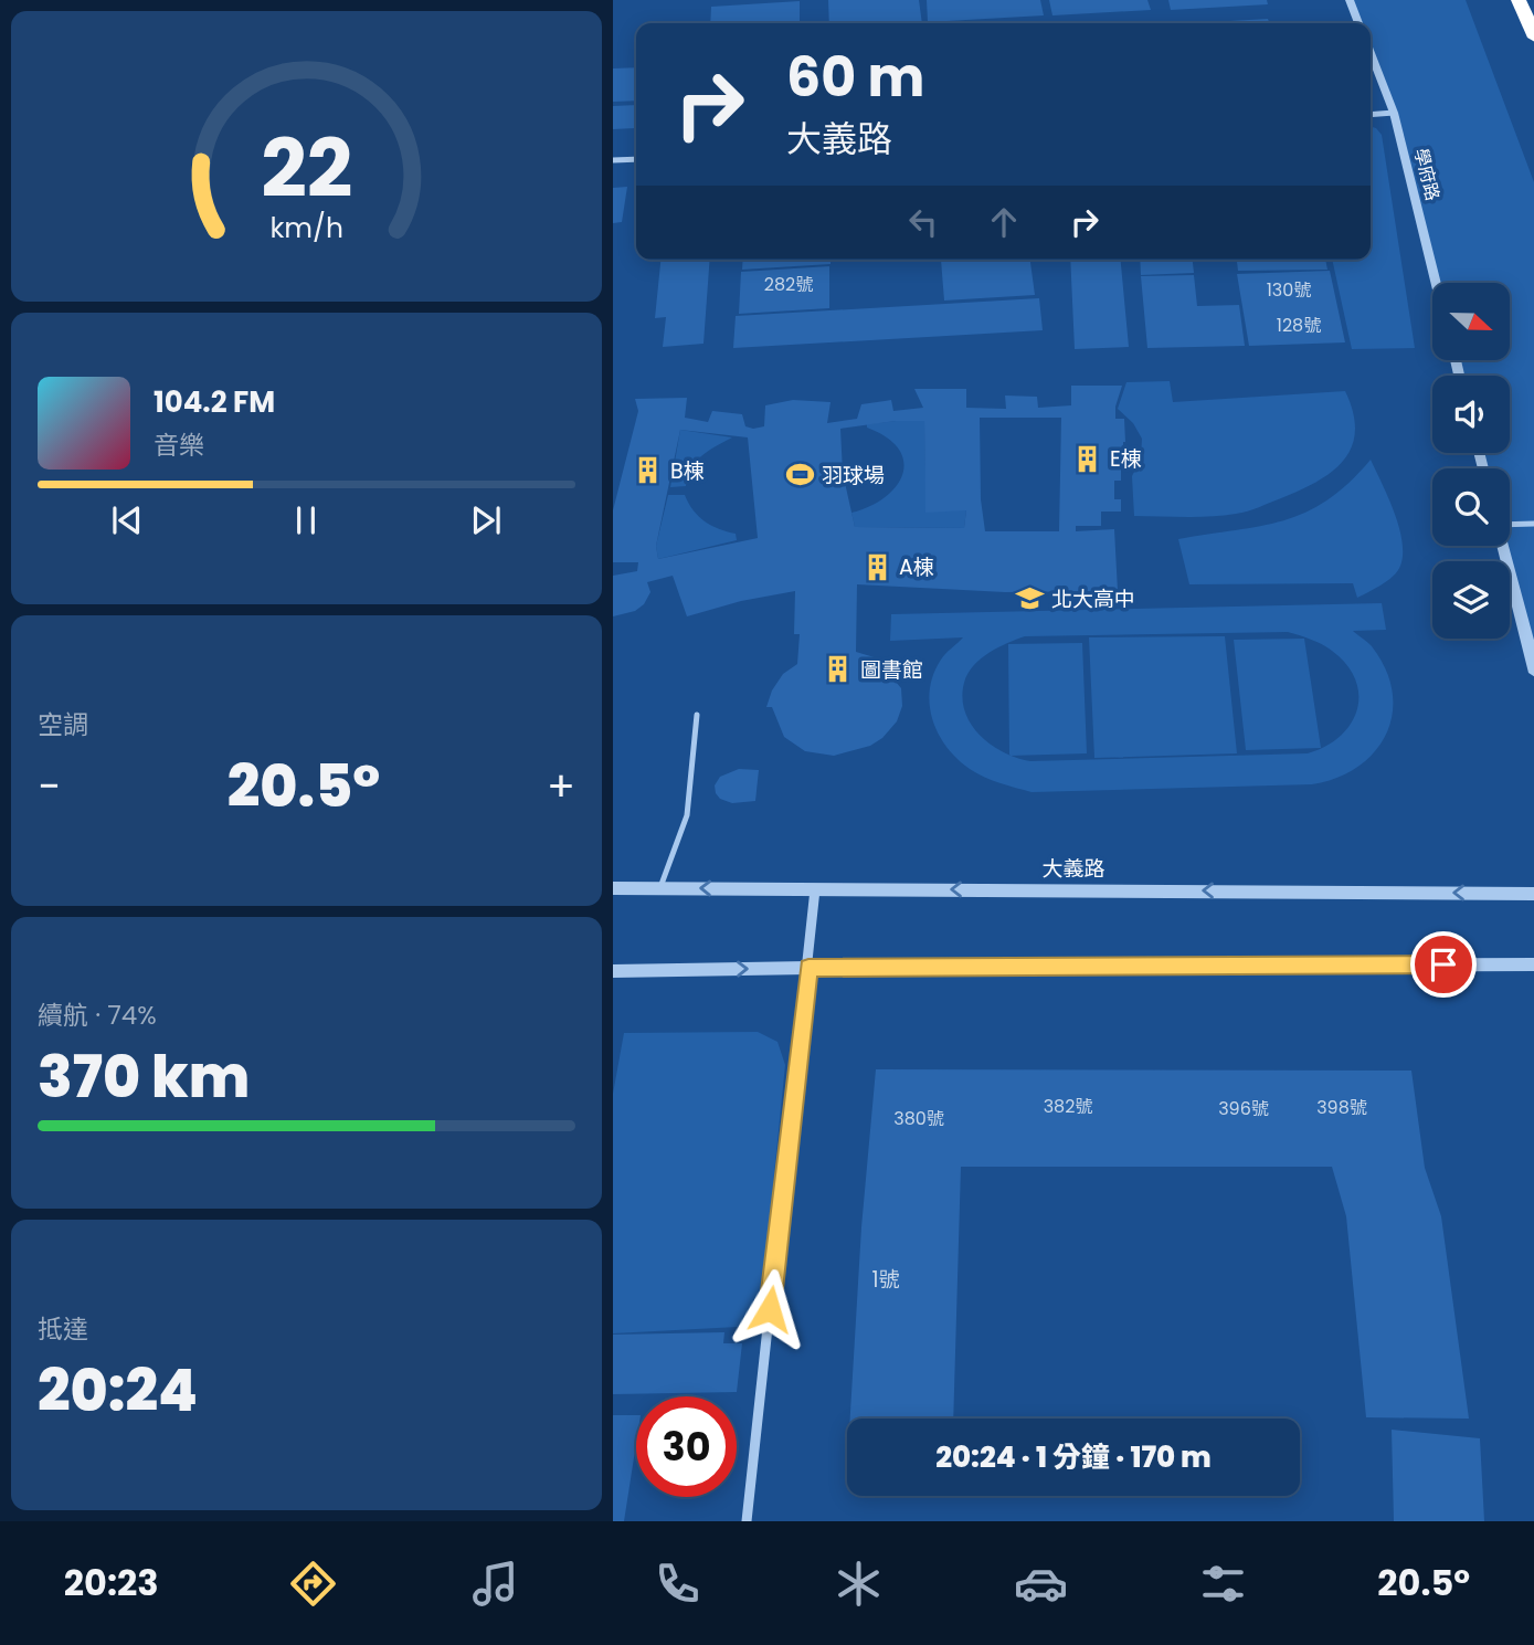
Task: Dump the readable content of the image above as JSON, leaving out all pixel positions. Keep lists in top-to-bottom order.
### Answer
{
  "streets": {
    "street": ["學府路", "大義路"]
  },
  "places": {
    "building": [
      "E棟",
      "B棟",
      "A棟",
      "圖書館"
    ],
    "sports": ["羽球場"],
    "school or university": ["北大高中"]
  },
  "house_numbers": [
    "282號",
    "130號",
    "128號",
    "382號",
    "398號",
    "396號",
    "380號",
    "1號"
  ],
  "north": "right",
  "page": {
    "turn": ["60 m", "大義路"],
    "song": ["104.2 FM", "音樂"],
    "tile": [
      "空調",
      ["續航 · 74%", "370 km"],
      ["抵達", "20:24"]
    ],
    "heat": ["−", "20.5°", "+"],
    "limit": "30",
    "trip": "20:24 · 1 分鐘 · 170 m",
    "tabs": ["20:23", "20.5°"],
    "gauge": ["22", "km/h"]
  }
}
